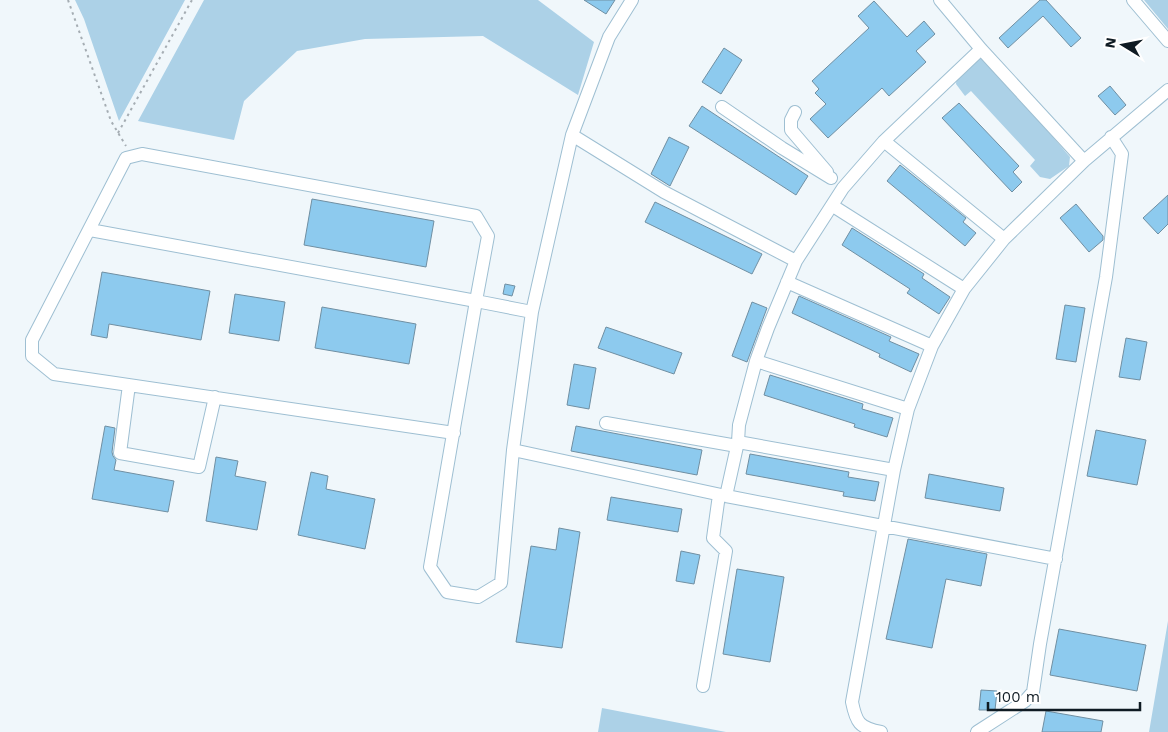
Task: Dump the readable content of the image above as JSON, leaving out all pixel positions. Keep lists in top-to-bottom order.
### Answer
{
  "scale_bar": "100 m",
  "north": "left"
}
